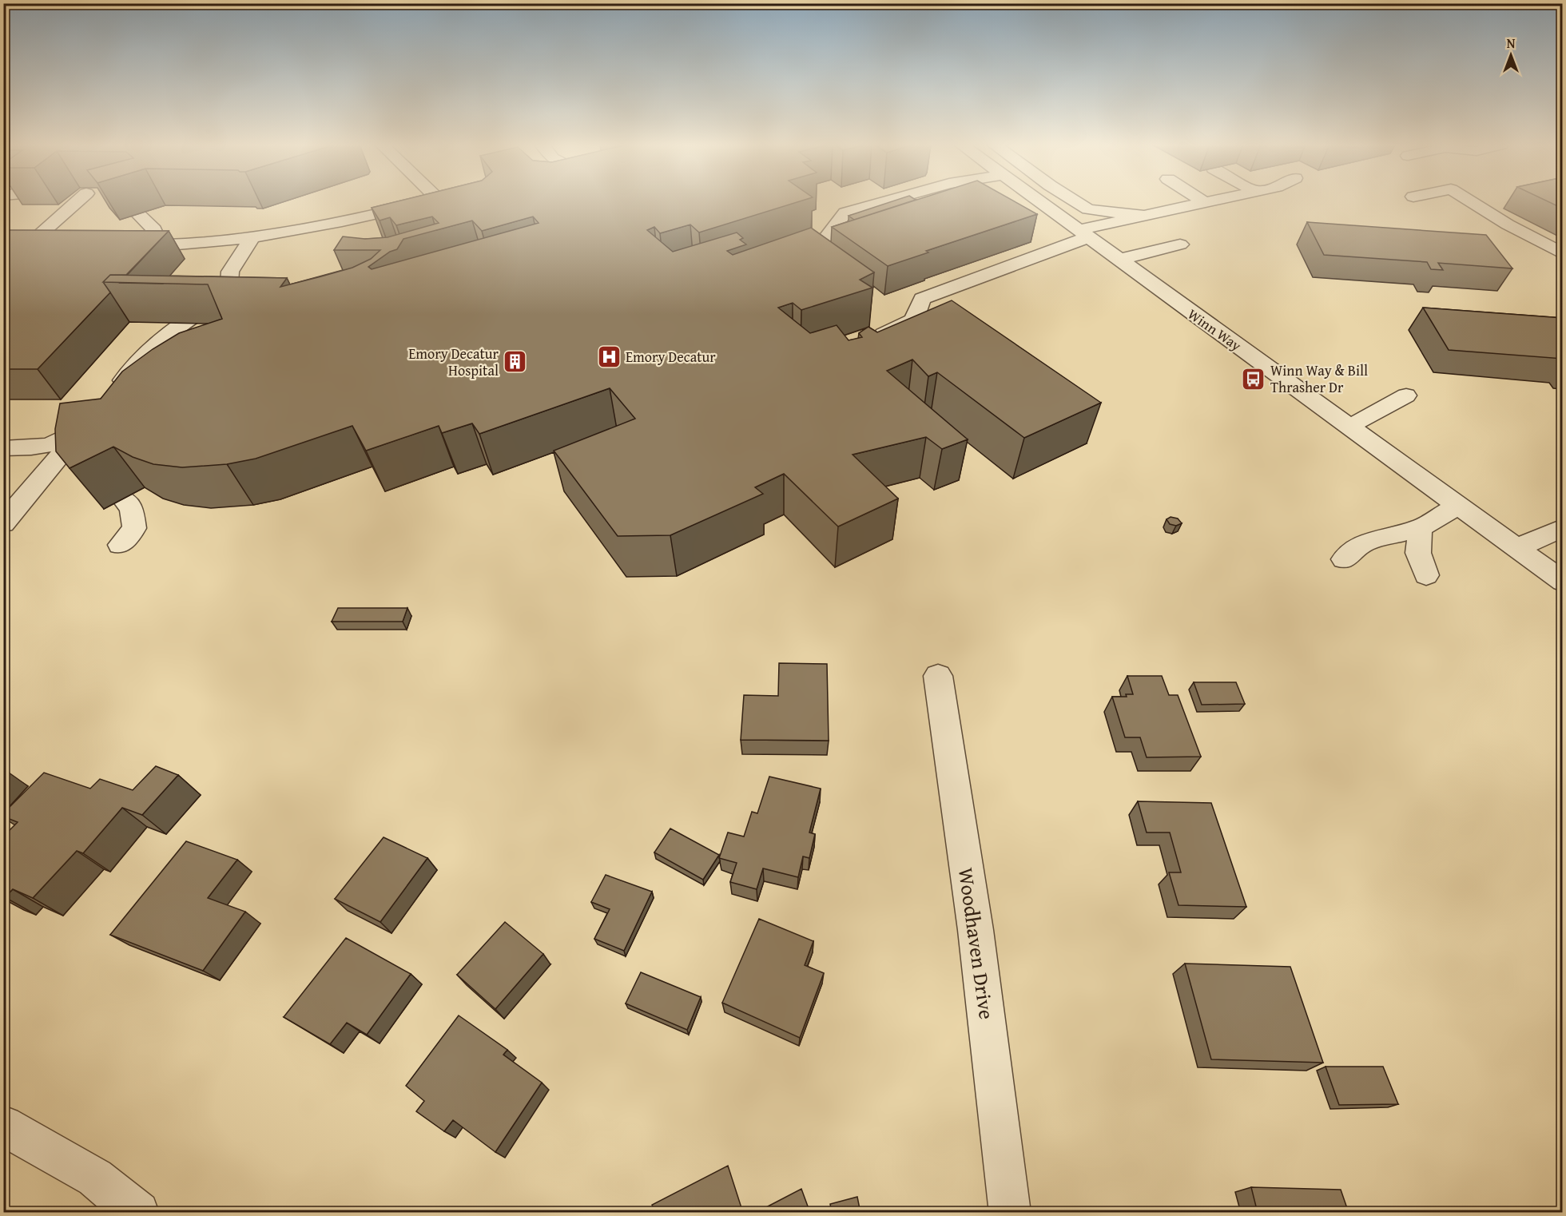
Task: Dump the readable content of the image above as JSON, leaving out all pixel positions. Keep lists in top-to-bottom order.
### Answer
{
  "streets": {
    "street": ["Winn Way", "Woodhaven Drive"]
  },
  "places": {
    "hospital": ["Emory Decatur"],
    "building": ["Emory Decatur Hospital"],
    "bus stop": ["Winn Way & Bill Thrasher Dr"]
  },
  "north": "top"
}
